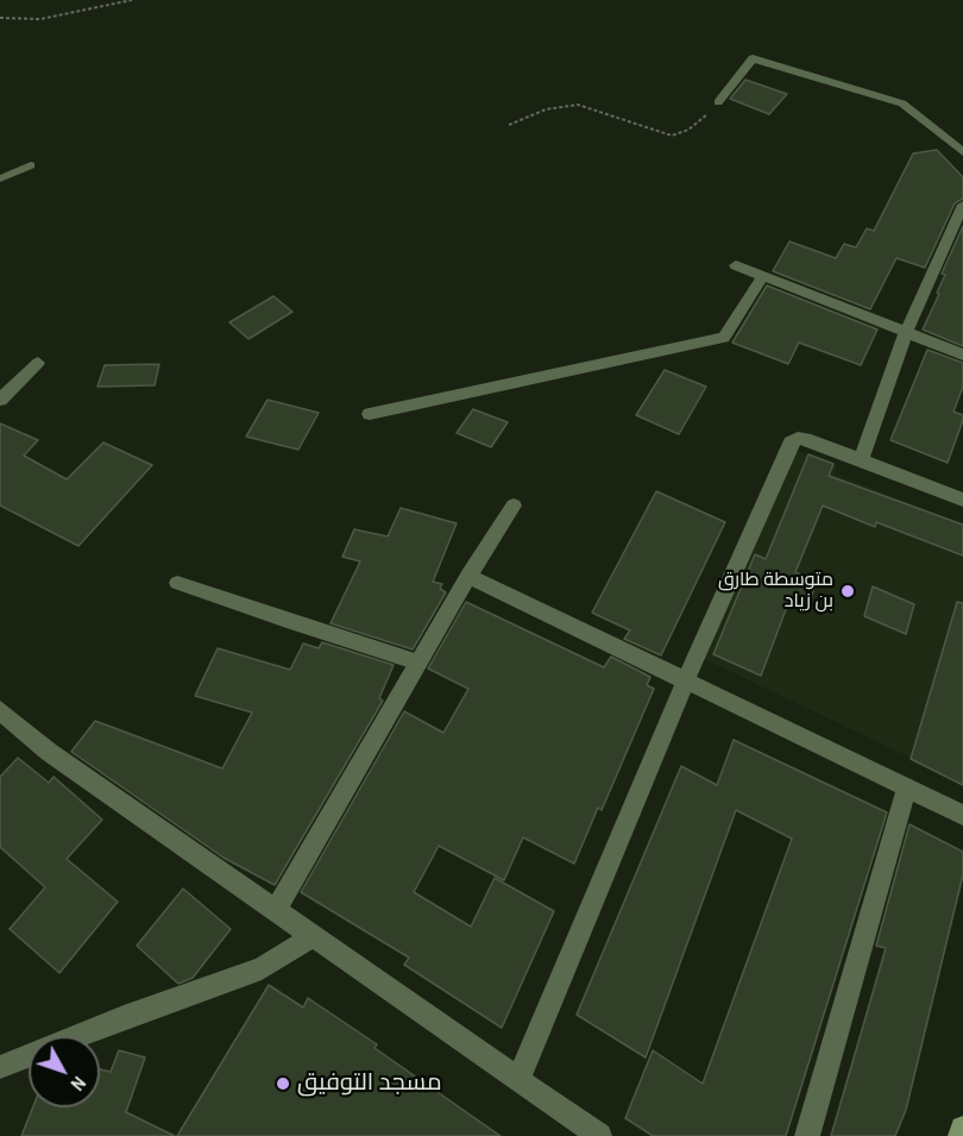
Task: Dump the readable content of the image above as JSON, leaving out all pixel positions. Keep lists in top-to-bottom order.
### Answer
{
  "places": ["متوسطة طارق بن زياد", "مسجد التوفيق"],
  "north": "bottom right"
}
